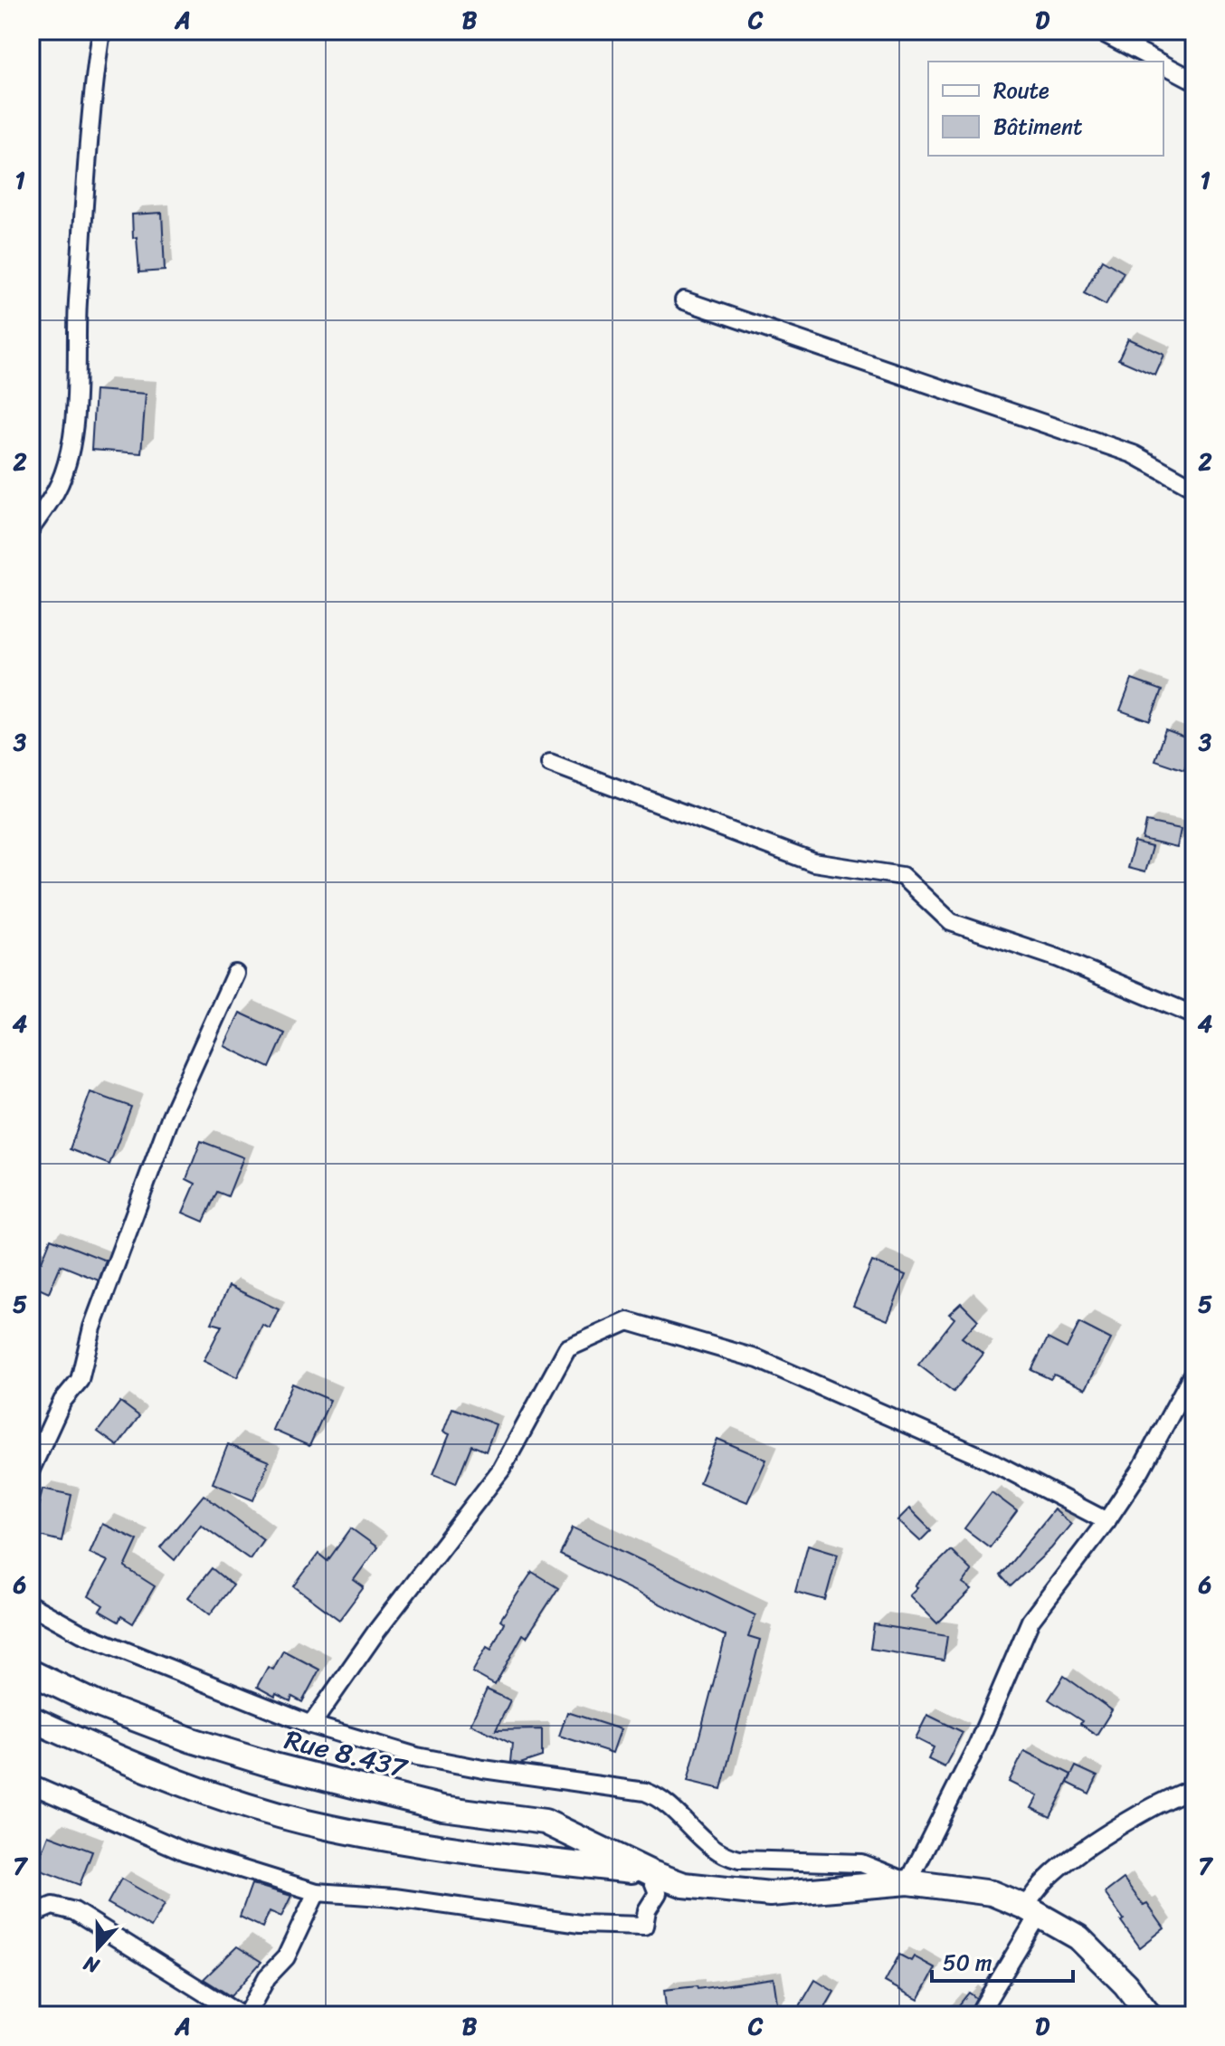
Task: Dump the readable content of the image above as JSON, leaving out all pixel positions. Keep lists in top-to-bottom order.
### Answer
{
  "streets": {
    "main road": ["Rue 8.437"]
  },
  "legend": ["Route", "Bâtiment"],
  "scale_bar": "50 m",
  "north": "bottom",
  "grid": {
    "columns": [
      "A",
      "B",
      "C",
      "D"
    ],
    "rows": [
      "1",
      "2",
      "3",
      "4",
      "5",
      "6",
      "7"
    ]
  }
}
